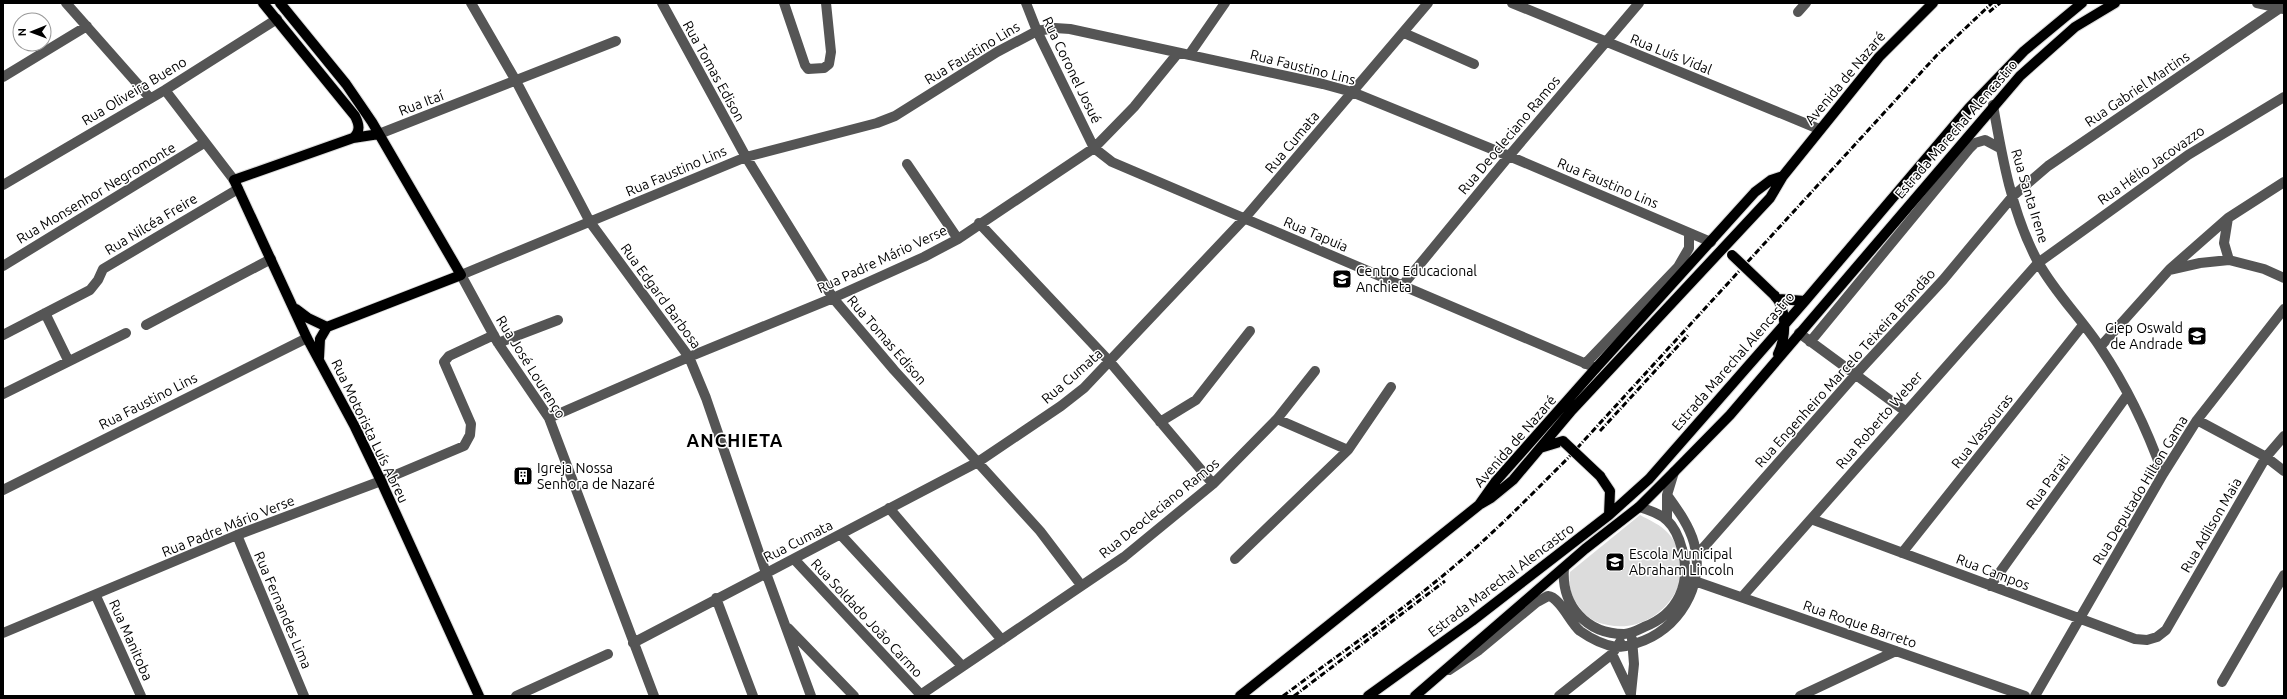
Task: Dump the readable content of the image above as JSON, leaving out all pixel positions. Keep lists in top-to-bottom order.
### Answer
{
  "streets": {
    "main road": [
      "Rua Faustino Lins",
      "Avenida de Nazaré",
      "Rua Itaí",
      "Estrada Marechal Alencastro",
      "Rua José Lourenço",
      "Rua Motorista Luís Abreu"
    ],
    "street": [
      "Rua Luís Vidal",
      "Rua Coronel Josué",
      "Rua Tomas Edison",
      "Rua Gabriel Martins",
      "Rua Oliveira Bueno",
      "Rua Deocleciano Ramos",
      "Rua Cumata",
      "Rua Hélio Jacovazzo",
      "Rua Monsenhor Negromonte",
      "Rua Santa Irene",
      "Rua Nilcéa Freire",
      "Rua Tapuia",
      "Rua Padre Mário Verse",
      "Rua Edgard Barbosa",
      "Rua Engenheiro Marcelo Teixeira Brandão",
      "Rua Roberto Weber",
      "Rua Vassouras",
      "Rua Parati",
      "Rua Deputado Hilton Gama",
      "Rua Adilson Maia",
      "Rua Campos",
      "Rua Fernandes Lima",
      "Rua Soldado João Carmo",
      "Rua Roque Barreto",
      "Rua Manitoba"
    ]
  },
  "crossings": [
    ["Rua Faustino Lins", "Rua Coronel Josué"],
    ["Rua Faustino Lins", "Rua Tomas Edison"],
    ["Rua Faustino Lins", "Avenida de Nazaré"],
    ["Rua Faustino Lins", "Rua Deocleciano Ramos"],
    ["Rua Faustino Lins", "Rua Cumata"],
    ["Rua Faustino Lins", "Rua Padre Mário Verse"],
    ["Rua Faustino Lins", "Rua Edgard Barbosa"],
    ["Rua Faustino Lins", "Rua José Lourenço"],
    ["Rua Faustino Lins", "Rua Motorista Luís Abreu"],
    ["Rua Luís Vidal", "Avenida de Nazaré"],
    ["Rua Luís Vidal", "Rua Deocleciano Ramos"],
    ["Rua Coronel Josué", "Rua Tapuia"],
    ["Rua Coronel Josué", "Rua Padre Mário Verse"],
    ["Rua Tomas Edison", "Rua Deocleciano Ramos"],
    ["Rua Tomas Edison", "Rua Cumata"],
    ["Rua Tomas Edison", "Rua Padre Mário Verse"],
    ["Avenida de Nazaré", "Rua Tapuia"],
    ["Rua Gabriel Martins", "Rua Santa Irene"],
    ["Rua Gabriel Martins", "Rua Engenheiro Marcelo Teixeira Brandão"],
    ["Rua Itaí", "Rua Nilcéa Freire"],
    ["Rua Itaí", "Rua Edgard Barbosa"],
    ["Rua Itaí", "Rua José Lourenço"],
    ["Rua Itaí", "Rua Motorista Luís Abreu"],
    ["Estrada Marechal Alencastro", "Rua Santa Irene"],
    ["Estrada Marechal Alencastro", "Rua Roque Barreto"],
    ["Rua Deocleciano Ramos", "Rua Tapuia"],
    ["Rua Deocleciano Ramos", "Rua Soldado João Carmo"],
    ["Rua Cumata", "Rua Tapuia"],
    ["Rua Cumata", "Rua Edgard Barbosa"],
    ["Rua Cumata", "Rua José Lourenço"],
    ["Rua Cumata", "Rua Soldado João Carmo"],
    ["Rua Hélio Jacovazzo", "Rua Santa Irene"],
    ["Rua Hélio Jacovazzo", "Rua Roberto Weber"],
    ["Rua Santa Irene", "Rua Engenheiro Marcelo Teixeira Brandão"],
    ["Rua Santa Irene", "Rua Roberto Weber"],
    ["Rua Santa Irene", "Rua Vassouras"],
    ["Rua Santa Irene", "Rua Parati"],
    ["Rua Santa Irene", "Rua Deputado Hilton Gama"],
    ["Rua Nilcéa Freire", "Rua Motorista Luís Abreu"],
    ["Rua Tapuia", "Rua Padre Mário Verse"],
    ["Rua Padre Mário Verse", "Rua Edgard Barbosa"],
    ["Rua Padre Mário Verse", "Rua José Lourenço"],
    ["Rua Padre Mário Verse", "Rua Motorista Luís Abreu"],
    ["Rua Padre Mário Verse", "Rua Fernandes Lima"],
    ["Rua Padre Mário Verse", "Rua Manitoba"],
    ["Rua Roberto Weber", "Rua Campos"],
    ["Rua Roberto Weber", "Rua Roque Barreto"],
    ["Rua Vassouras", "Rua Campos"],
    ["Rua Parati", "Rua Campos"],
    ["Rua Deputado Hilton Gama", "Rua Campos"],
    ["Rua Adilson Maia", "Rua Campos"]
  ],
  "districts": ["ANCHIETA"],
  "places": {
    "school or university": ["Centro Educacional Anchieta", "Ciep Oswald de Andrade", "Escola Municipal Abraham Lincoln"],
    "building": ["Igreja Nossa Senhora de Nazaré"]
  },
  "north": "left"
}
